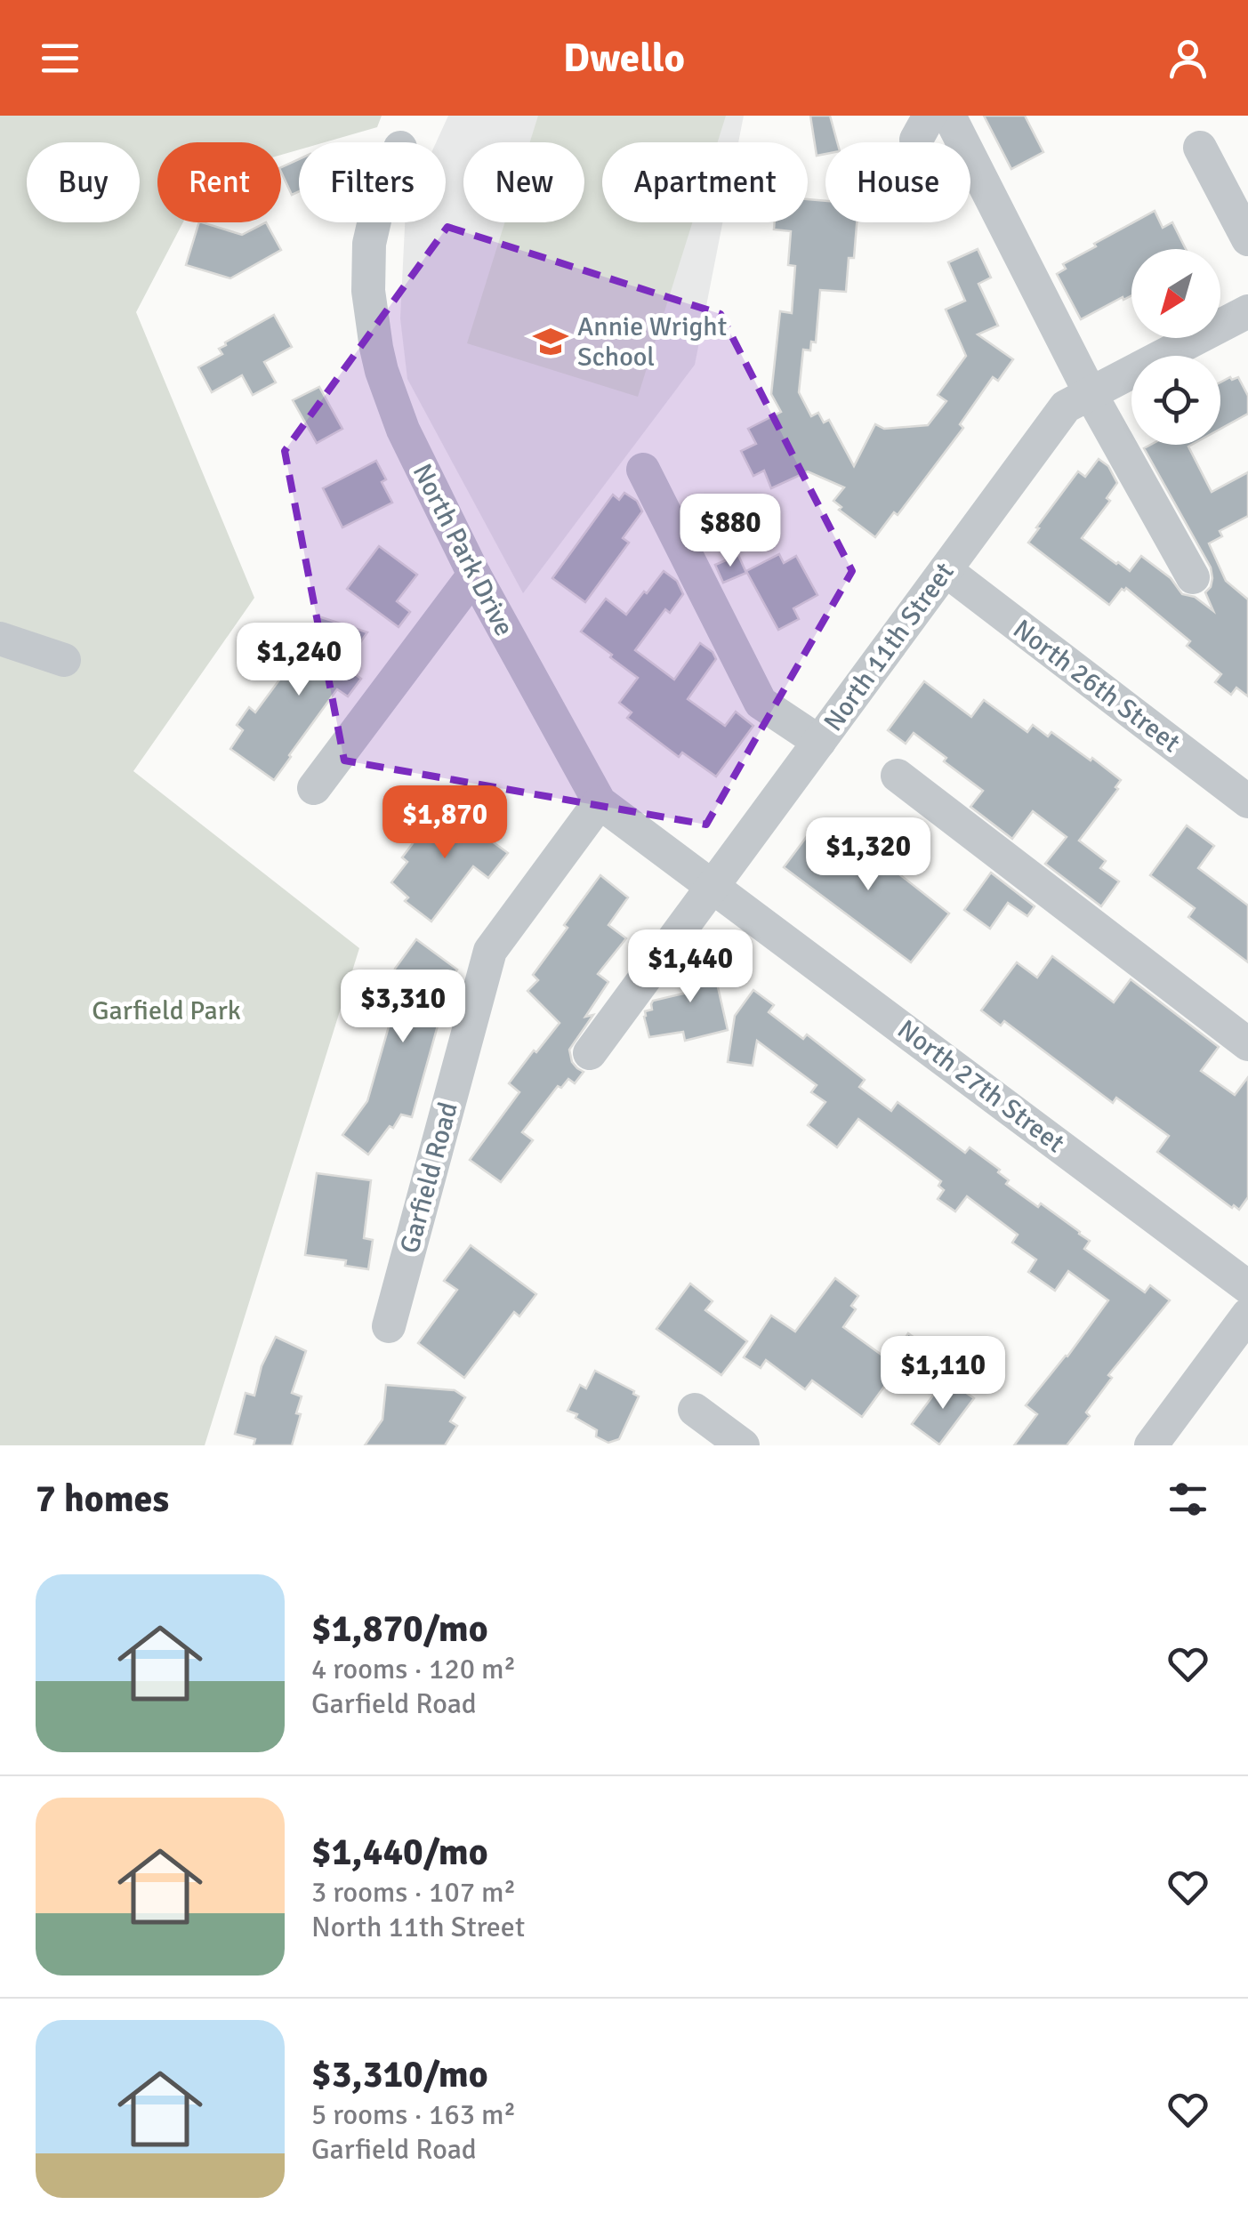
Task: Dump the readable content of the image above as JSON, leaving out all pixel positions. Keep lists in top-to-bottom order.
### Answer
{
  "streets": {
    "street": [
      "North Park Drive",
      "North 11th Street",
      "North 26th Street",
      "North 27th Street",
      "Garfield Road"
    ]
  },
  "crossings": [
    ["North Park Drive", "North 11th Street"],
    ["North Park Drive", "North 27th Street"],
    ["North Park Drive", "Garfield Road"],
    ["North 11th Street", "North 26th Street"],
    ["North 11th Street", "North 27th Street"]
  ],
  "parks": ["Garfield Park"],
  "places": {
    "school or university": ["Annie Wright School"]
  },
  "north": "bottom left",
  "page": {
    "header": "Dwello",
    "chip": [
      "Buy",
      "Rent",
      "Filters",
      "New",
      "Apartment",
      "House"
    ],
    "price": [
      "$880",
      "$1,240",
      "$1,870",
      "$1,320",
      "$1,440",
      "$3,310",
      "$1,110"
    ],
    "heading": "7 homes",
    "list": [
      {
        "name": "$1,870/mo",
        "note": "4 rooms · 120 m² · Garfield Road"
      },
      {
        "name": "$1,440/mo",
        "note": "3 rooms · 107 m² · North 11th Street"
      },
      {
        "name": "$3,310/mo",
        "note": "5 rooms · 163 m² · Garfield Road"
      }
    ]
  }
}
